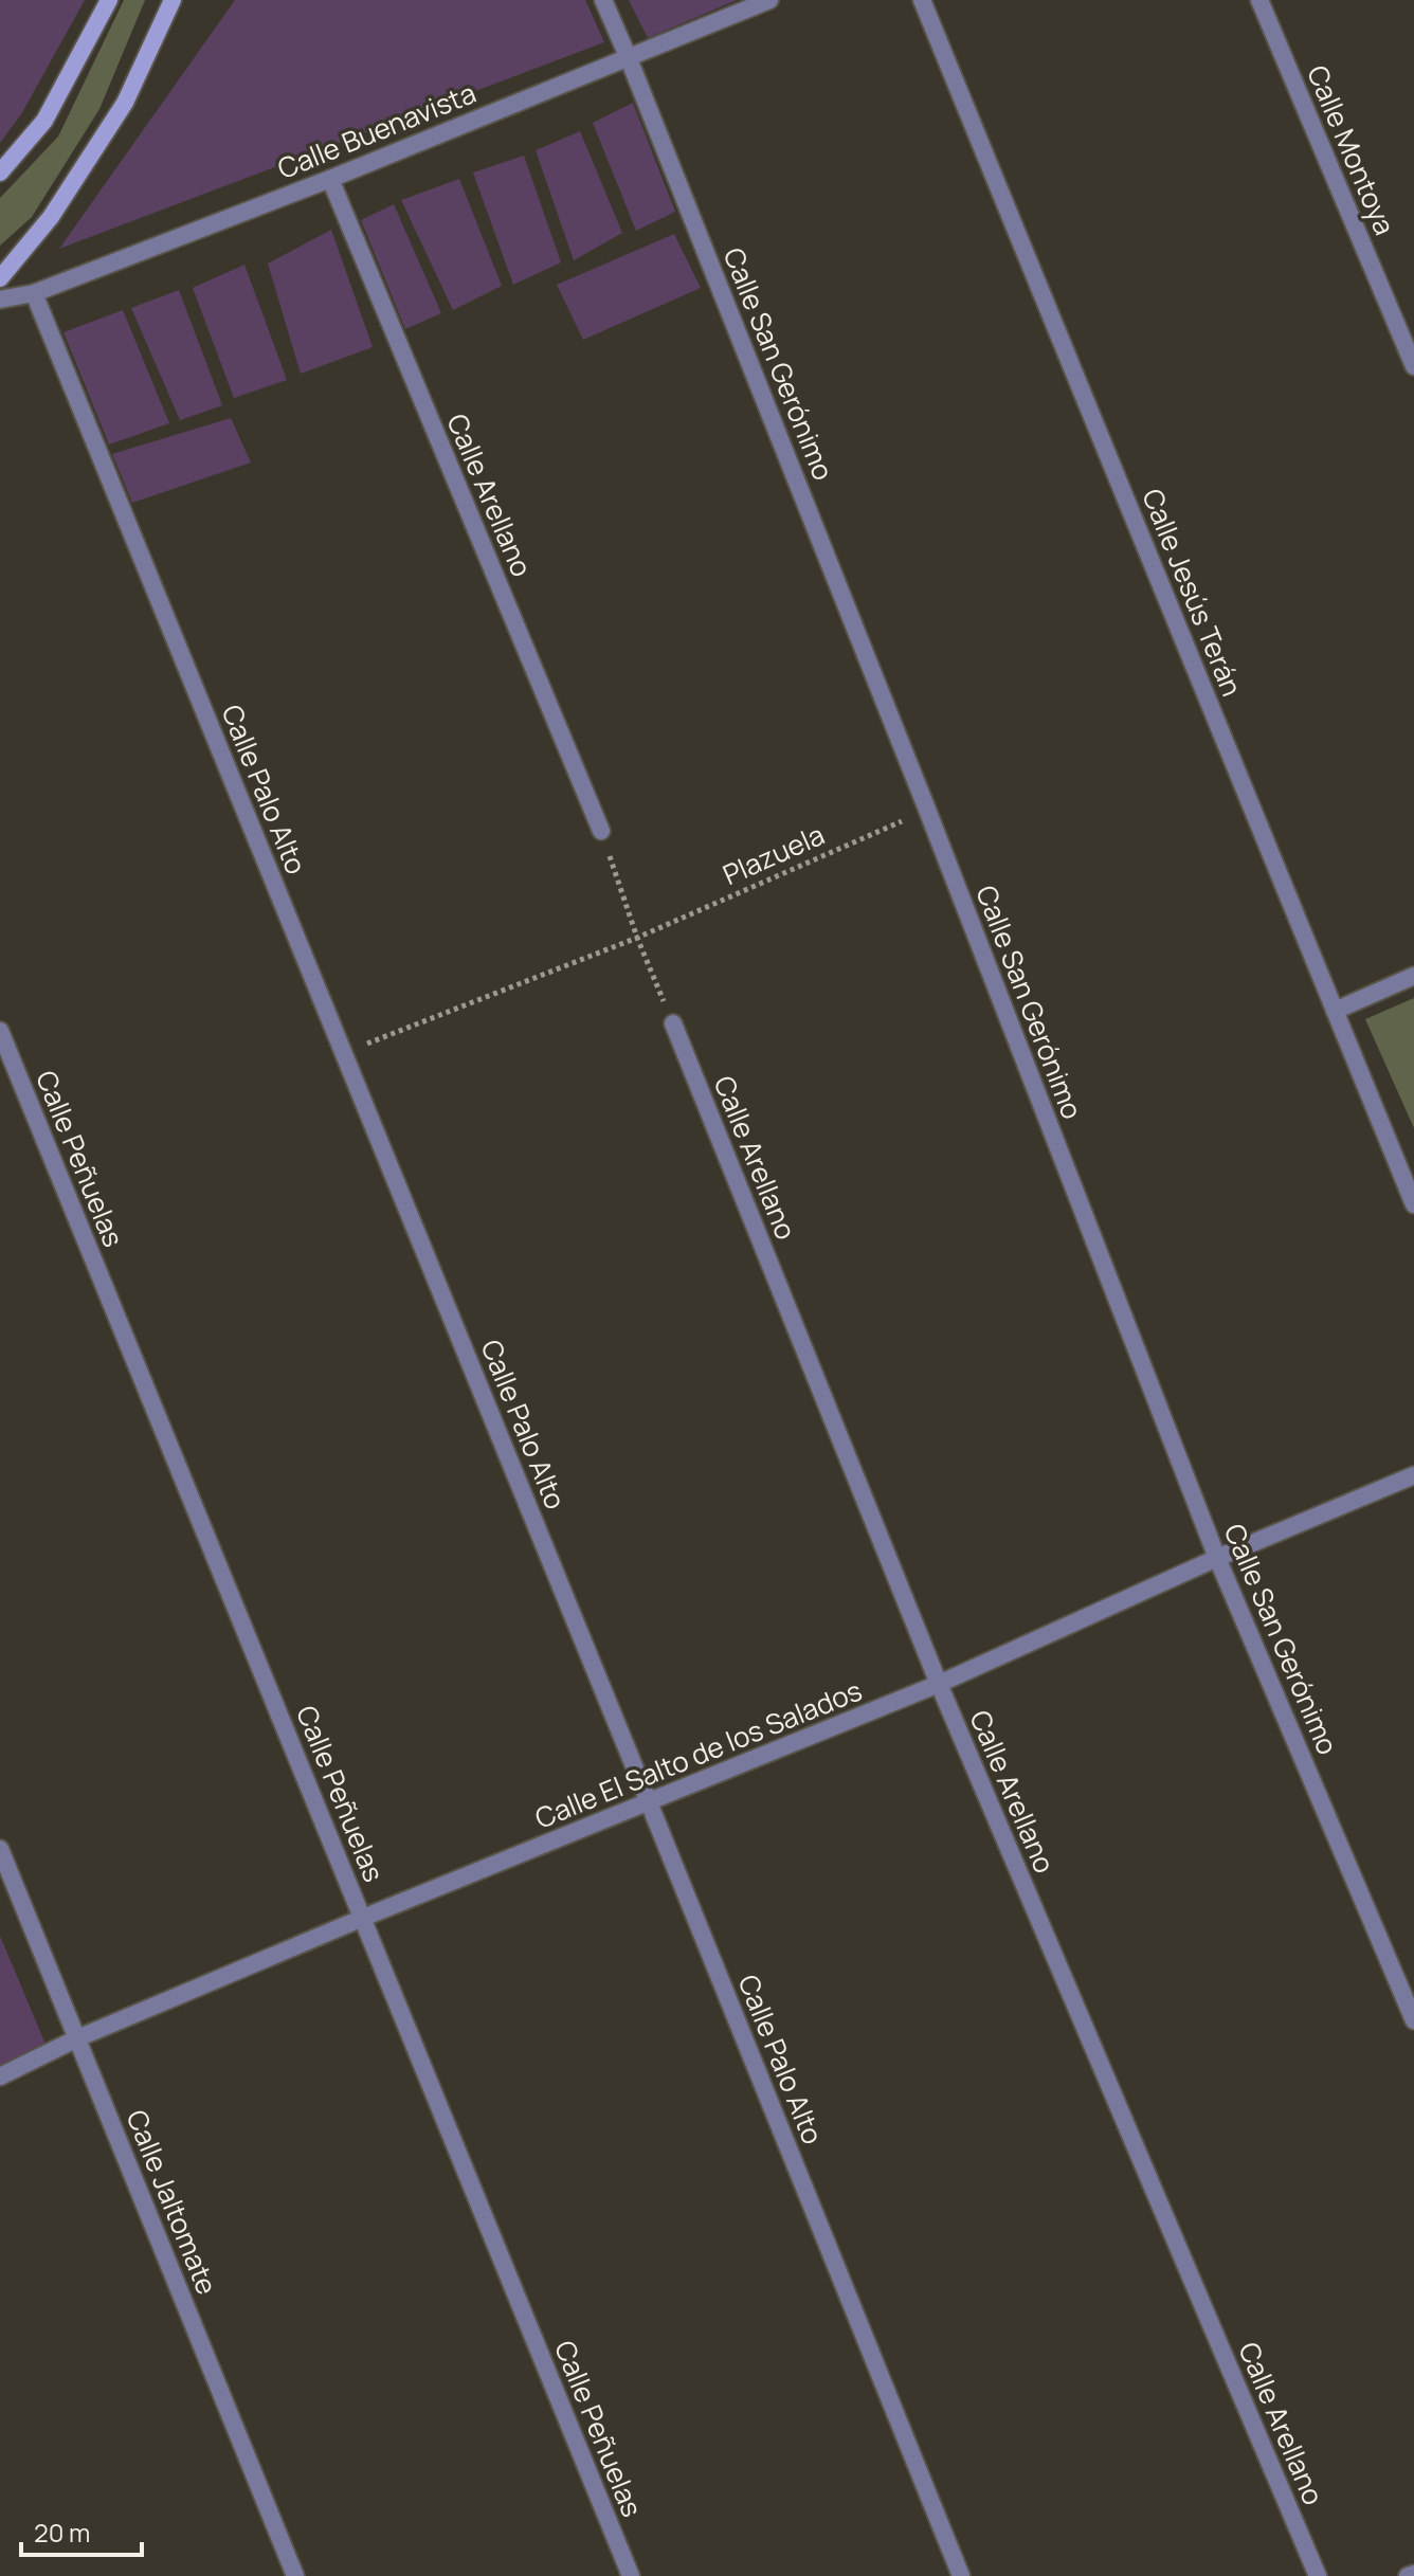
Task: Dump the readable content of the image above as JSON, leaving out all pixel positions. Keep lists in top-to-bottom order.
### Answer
{
  "streets": {
    "street": [
      "Calle Buenavista",
      "Calle Montoya",
      "Calle San Gerónimo",
      "Calle Arellano",
      "Calle Jesús Terán",
      "Calle Palo Alto",
      "Calle Peñuelas",
      "Calle El Salto de los Salados",
      "Calle Jaltomate"
    ],
    "path": ["Plazuela"]
  },
  "crossings": [
    ["Calle Buenavista", "Calle San Gerónimo"],
    ["Calle Buenavista", "Calle Arellano"],
    ["Calle Buenavista", "Calle Palo Alto"],
    ["Calle San Gerónimo", "Plazuela"],
    ["Calle San Gerónimo", "Calle El Salto de los Salados"],
    ["Calle Arellano", "Calle El Salto de los Salados"],
    ["Calle Palo Alto", "Plazuela"],
    ["Calle Palo Alto", "Calle El Salto de los Salados"],
    ["Calle Peñuelas", "Calle El Salto de los Salados"],
    ["Calle El Salto de los Salados", "Calle Jaltomate"]
  ],
  "scale_bar": "20 m"
}
